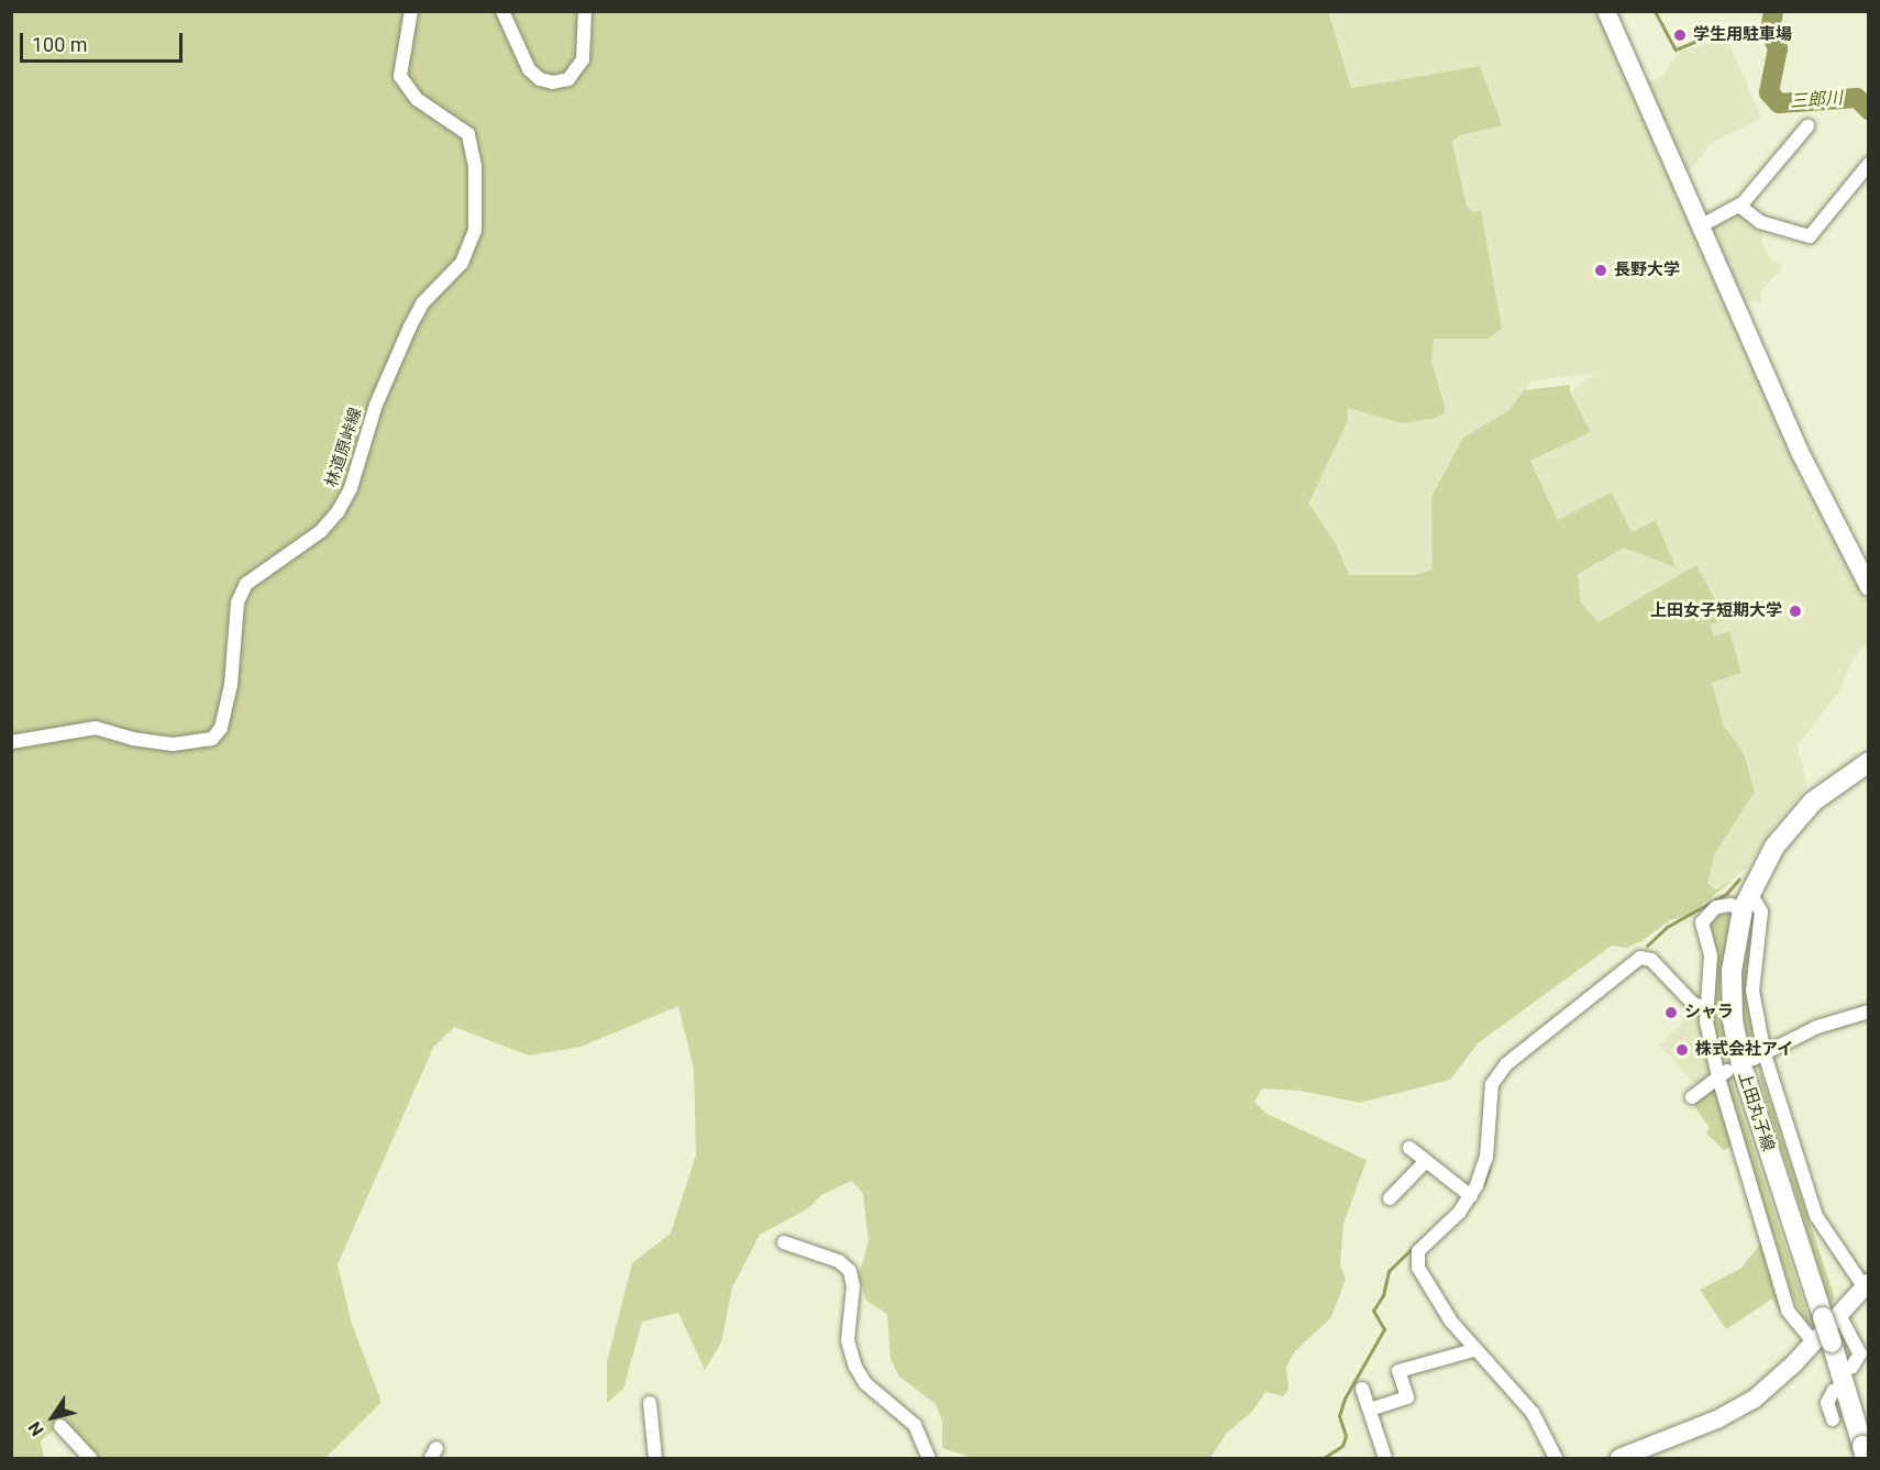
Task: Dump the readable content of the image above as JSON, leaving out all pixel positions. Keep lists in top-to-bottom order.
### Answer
{
  "streets": {
    "main road": ["上田丸子線"],
    "street": ["林道原峠線"]
  },
  "water": ["三郎川"],
  "places": [
    "学生用駐車場",
    "長野大学",
    "上田女子短期大学",
    "シャラ",
    "株式会社アイ"
  ],
  "scale_bar": "100 m",
  "north": "bottom left"
}
